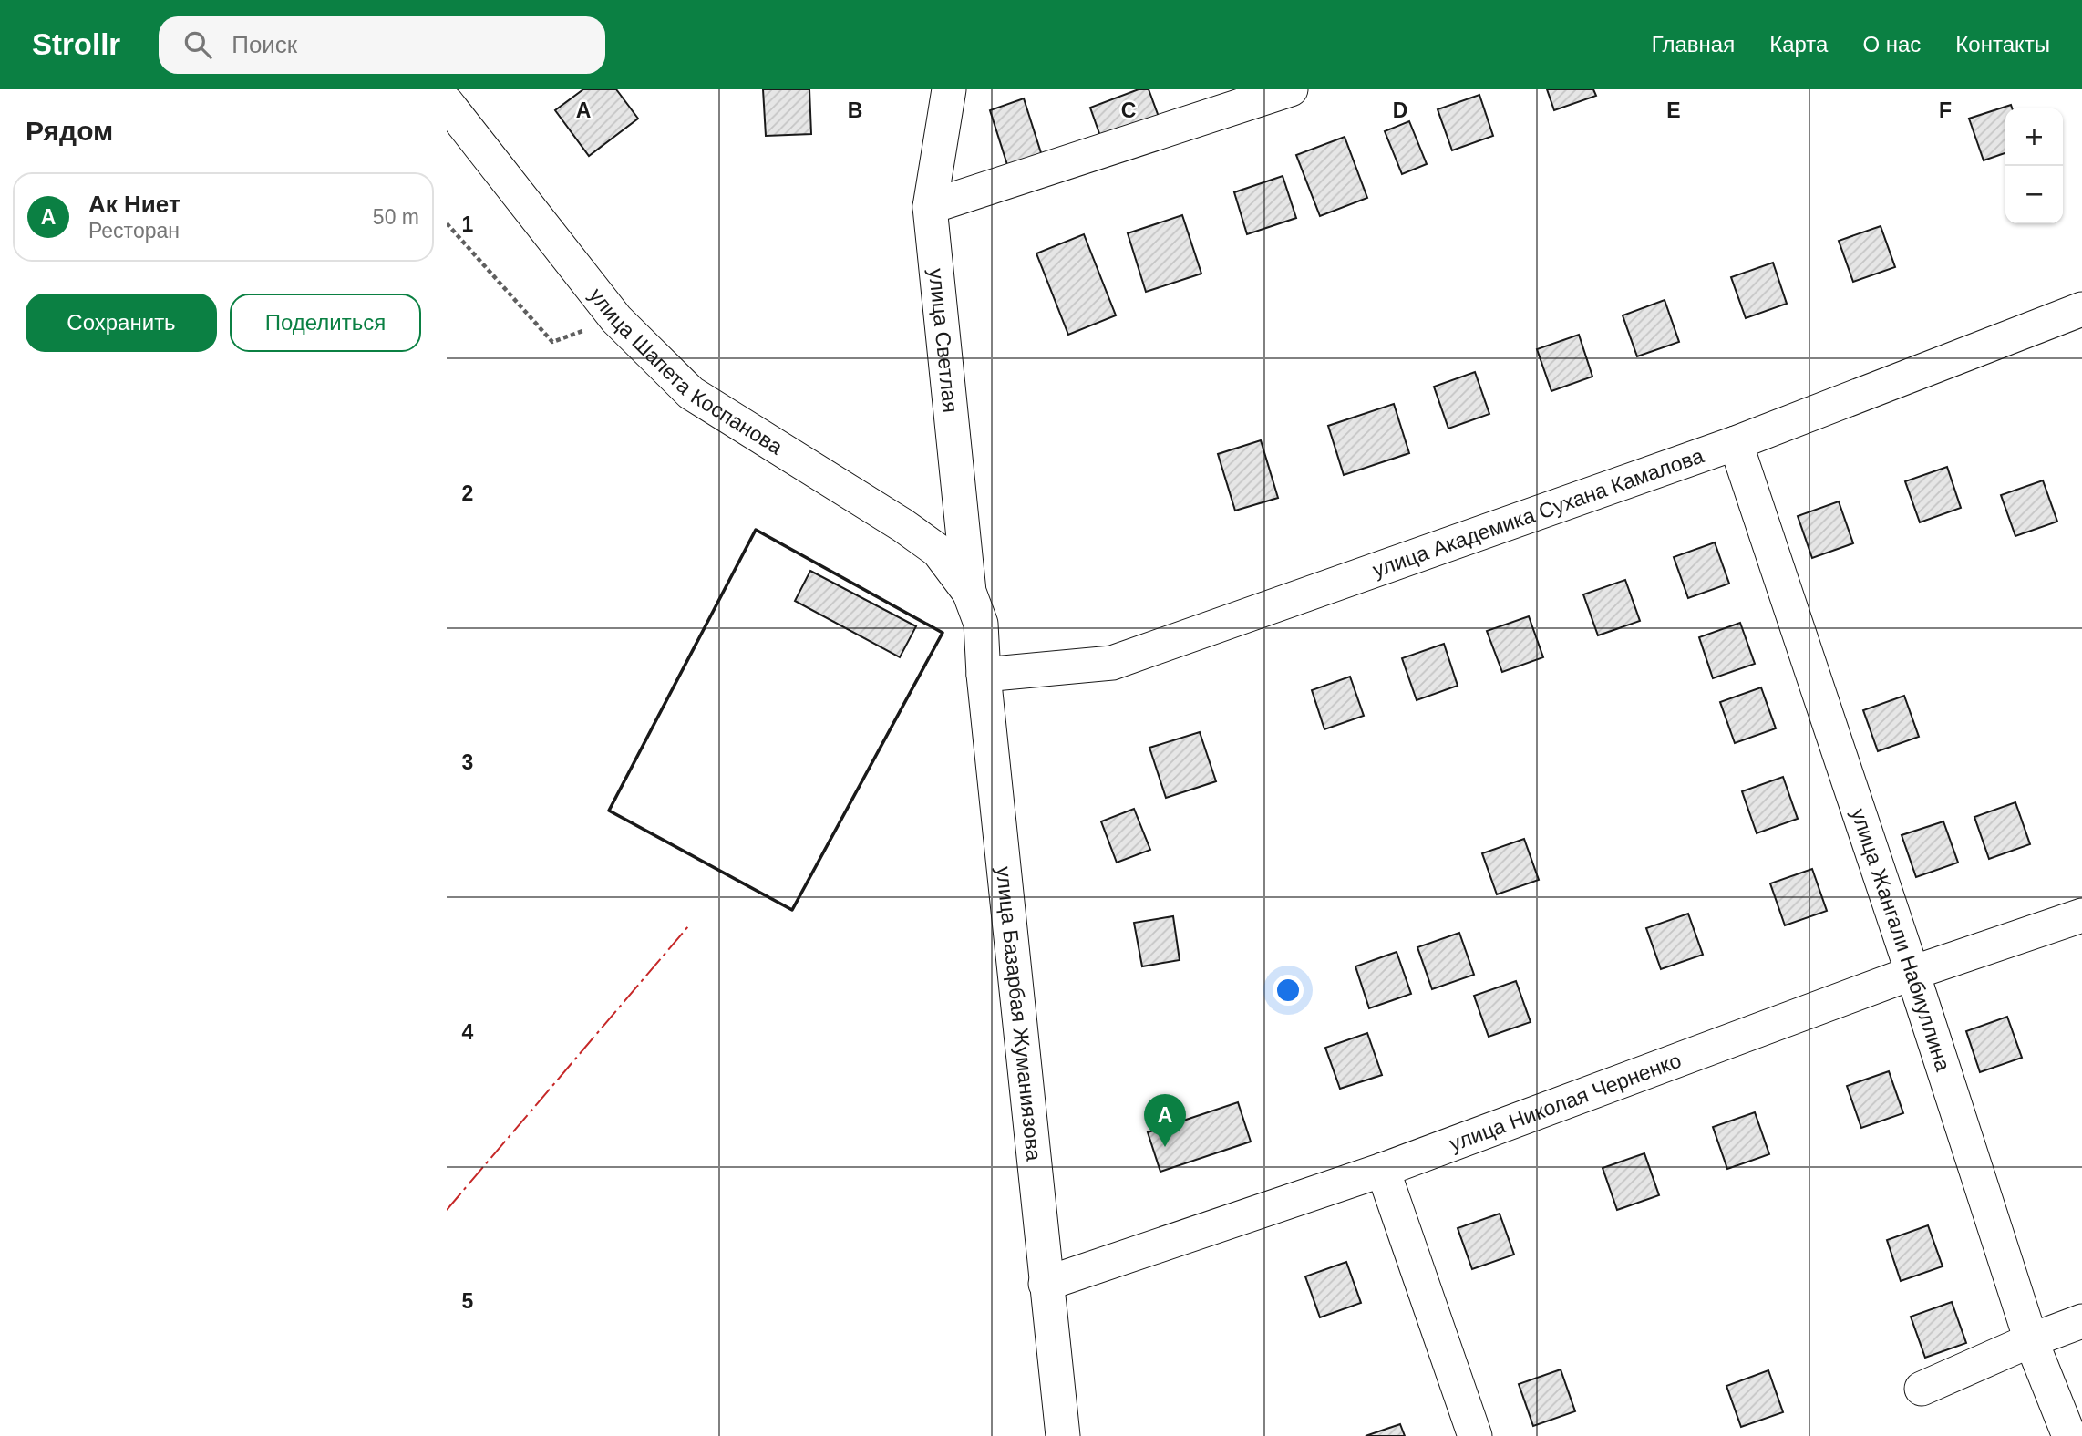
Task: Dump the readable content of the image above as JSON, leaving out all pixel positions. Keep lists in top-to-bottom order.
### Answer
{
  "streets": {
    "street": [
      "улица Светлая",
      "улица Шапета Коспанова",
      "улица Академика Сухана Камалова",
      "улица Жангали Набиуллина",
      "улица Базарбая Жуманиязова",
      "улица Николая Черненко"
    ]
  },
  "crossings": [
    ["улица Светлая", "улица Шапета Коспанова"],
    ["улица Светлая", "улица Базарбая Жуманиязова"],
    ["улица Шапета Коспанова", "улица Базарбая Жуманиязова"],
    ["улица Академика Сухана Камалова", "улица Жангали Набиуллина"],
    ["улица Академика Сухана Камалова", "улица Базарбая Жуманиязова"],
    ["улица Жангали Набиуллина", "улица Николая Черненко"],
    ["улица Базарбая Жуманиязова", "улица Николая Черненко"]
  ],
  "page": {
    "header": "Strollr",
    "search": "Поиск",
    "nav": [
      "Главная",
      "Карта",
      "О нас",
      "Контакты"
    ],
    "heading": "Рядом",
    "map_buttons": ["+", "−"],
    "list": [
      {
        "mark": "A",
        "name": "Ак Ниет",
        "note": "Ресторан",
        "value": "50 m"
      }
    ],
    "buttons": ["Сохранить", "Поделиться"],
    "pins": "A"
  },
  "grid": {
    "columns": [
      "A",
      "B",
      "C",
      "D",
      "E",
      "F"
    ],
    "rows": [
      "1",
      "2",
      "3",
      "4",
      "5"
    ]
  }
}
